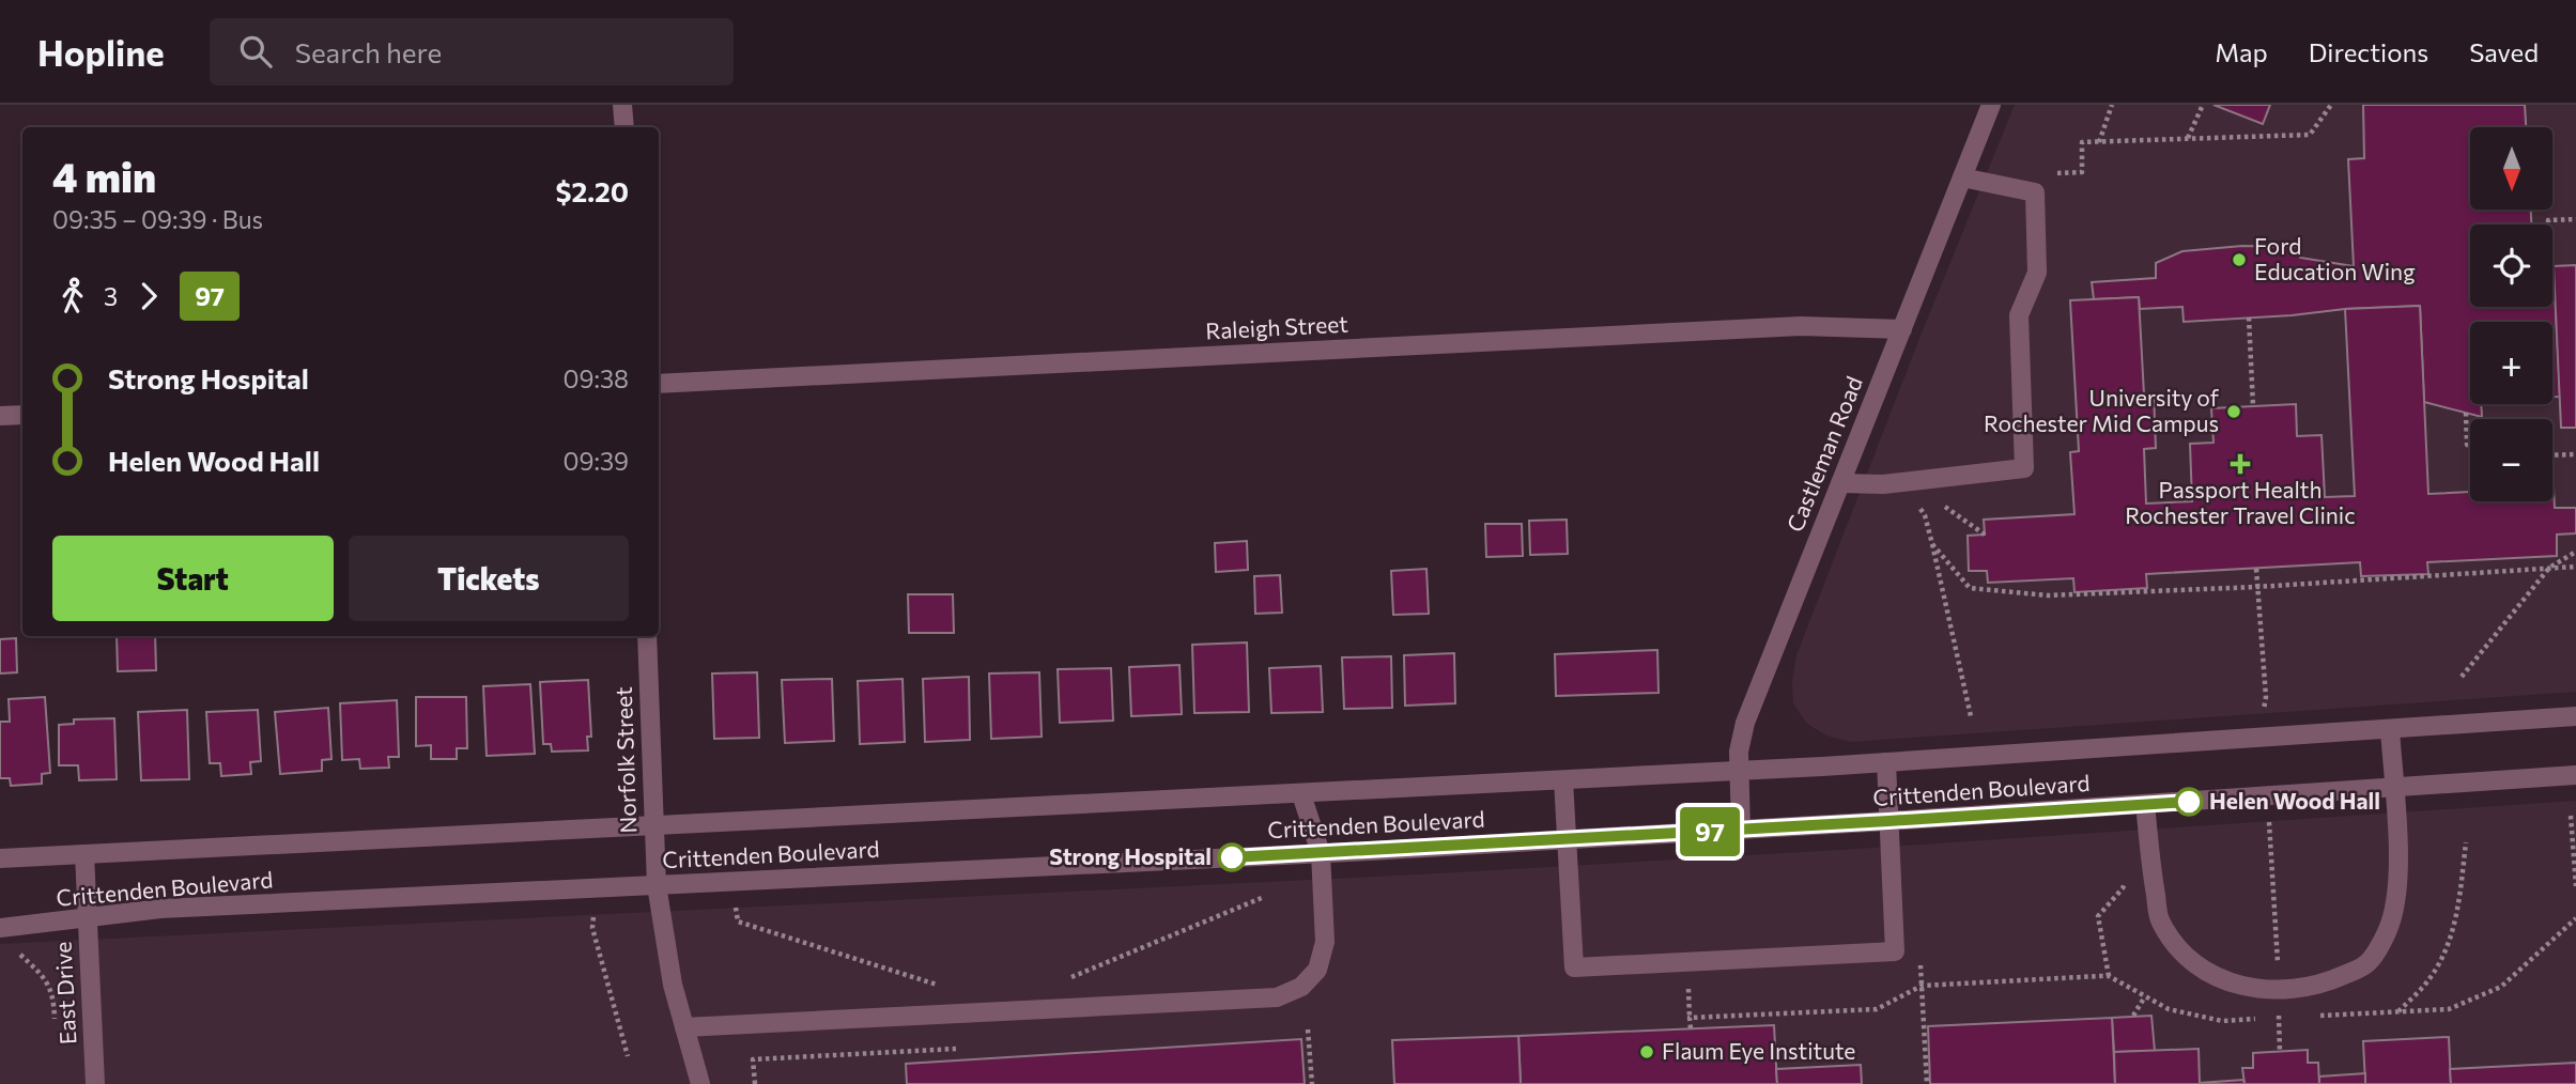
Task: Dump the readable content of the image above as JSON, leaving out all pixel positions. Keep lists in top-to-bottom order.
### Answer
{
  "streets": {
    "street": [
      "Raleigh Street",
      "Castleman Road",
      "Norfolk Street",
      "Crittenden Boulevard",
      "East Drive"
    ]
  },
  "crossings": [
    ["Raleigh Street", "Castleman Road"],
    ["Castleman Road", "Crittenden Boulevard"],
    ["Norfolk Street", "Crittenden Boulevard"],
    ["Crittenden Boulevard", "East Drive"]
  ],
  "places": {
    "other": [
      "Ford Education Wing",
      "University of Rochester Mid Campus",
      "Helen Wood Hall",
      "Strong Hospital",
      "Flaum Eye Institute"
    ],
    "health": ["Passport Health Rochester Travel Clinic"]
  },
  "lines": ["bus line 97"],
  "north": "bottom",
  "page": {
    "header": "Hopline",
    "search": "Search here",
    "nav": ["Map", "Directions", "Saved"],
    "on_map": "97",
    "map_buttons": ["+", "−"],
    "heading": ["4 min", "09:35 – 09:39 · Bus", "$2.20"],
    "legs": ["3", "97"],
    "list": [
      {
        "name": "Strong Hospital",
        "value": "09:38"
      },
      {
        "name": "Helen Wood Hall",
        "value": "09:39"
      }
    ],
    "buttons": ["Start", "Tickets"]
  }
}
